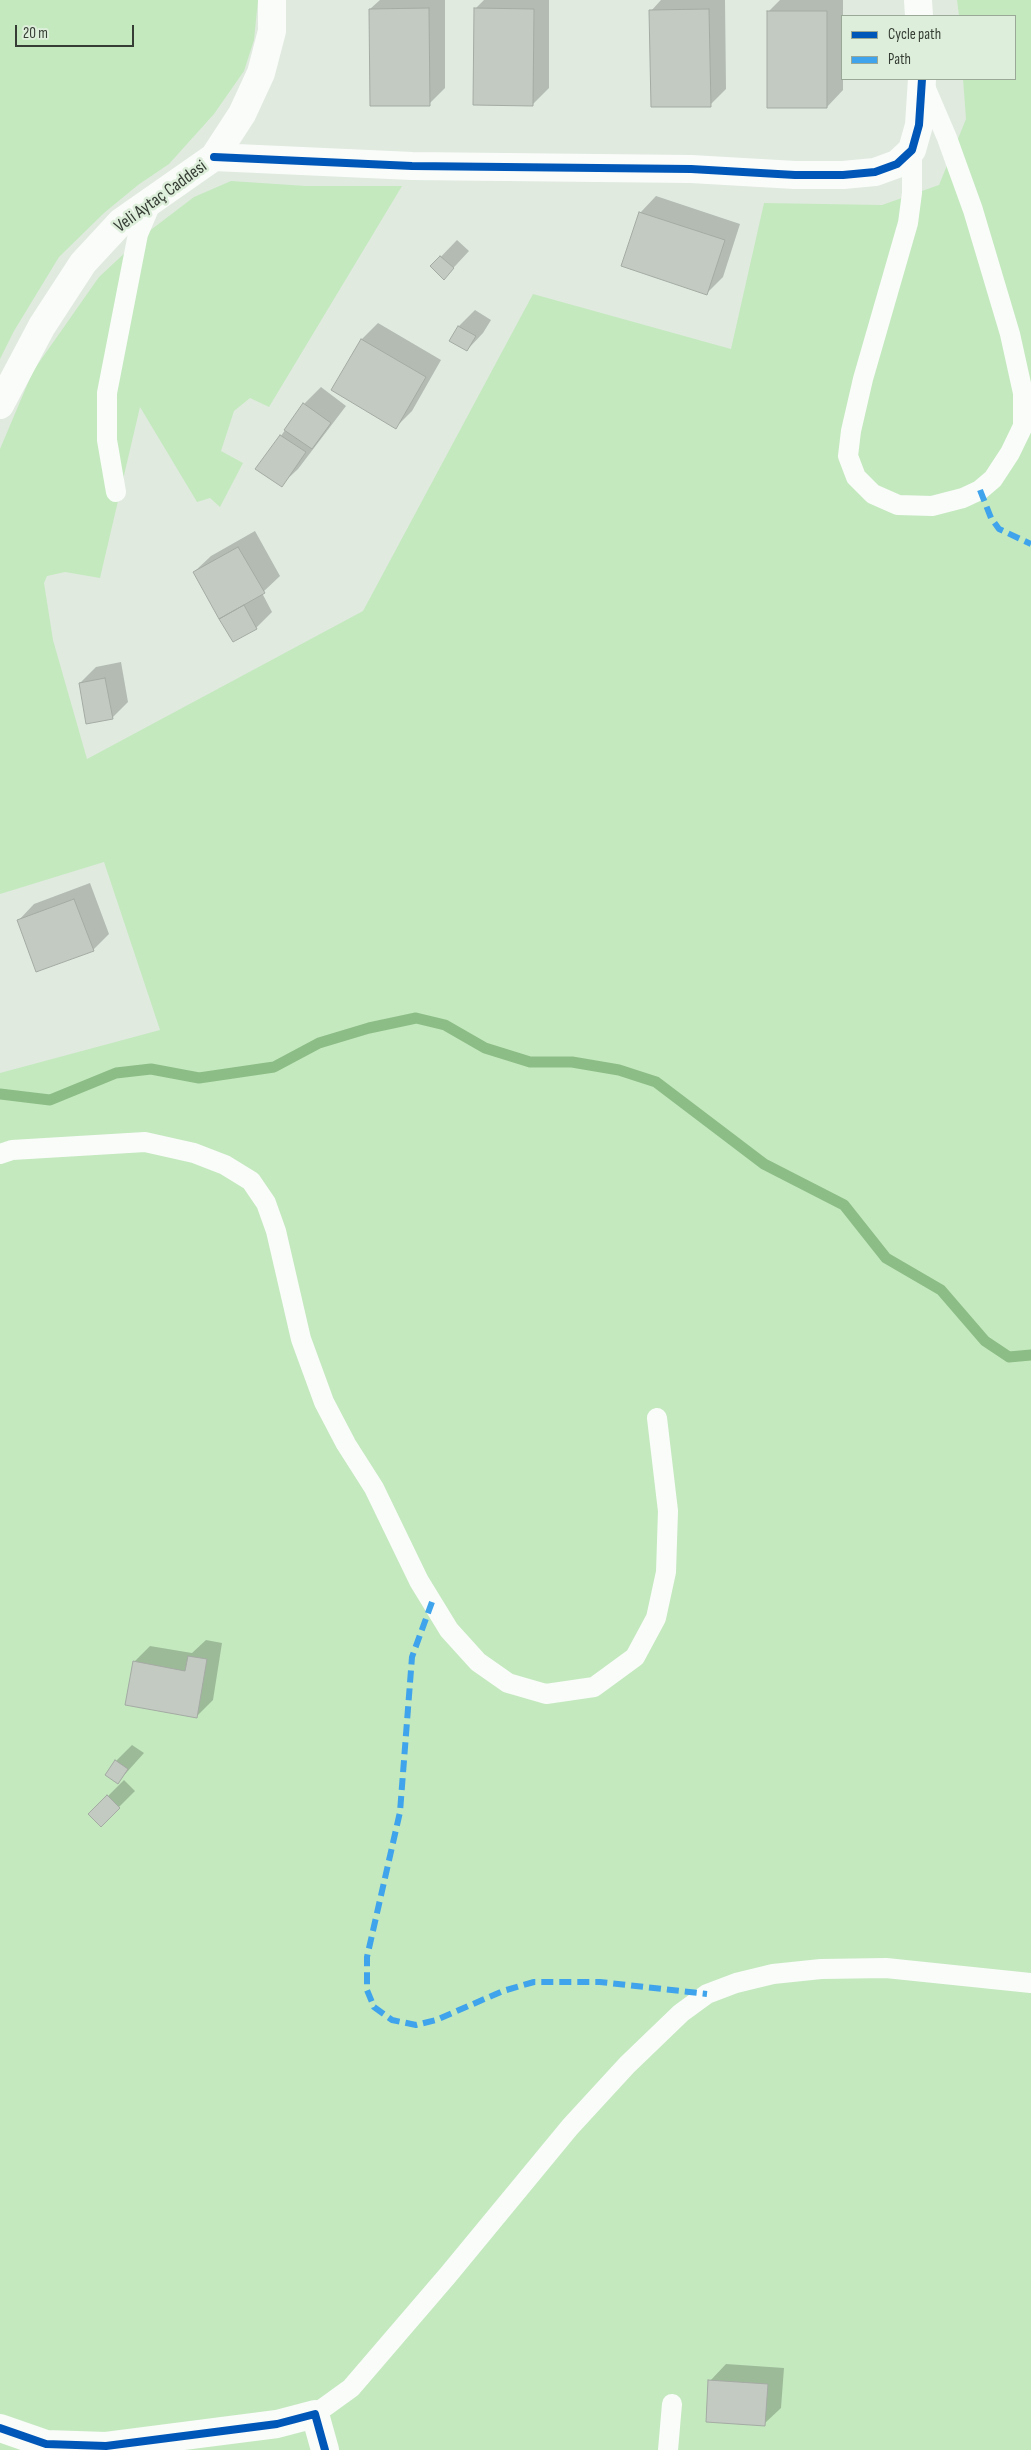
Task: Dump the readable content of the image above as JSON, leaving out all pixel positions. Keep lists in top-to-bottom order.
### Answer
{
  "streets": {
    "street": ["Veli Aytaç Caddesi"]
  },
  "legend": ["Cycle path", "Path"],
  "scale_bar": "20 m"
}
